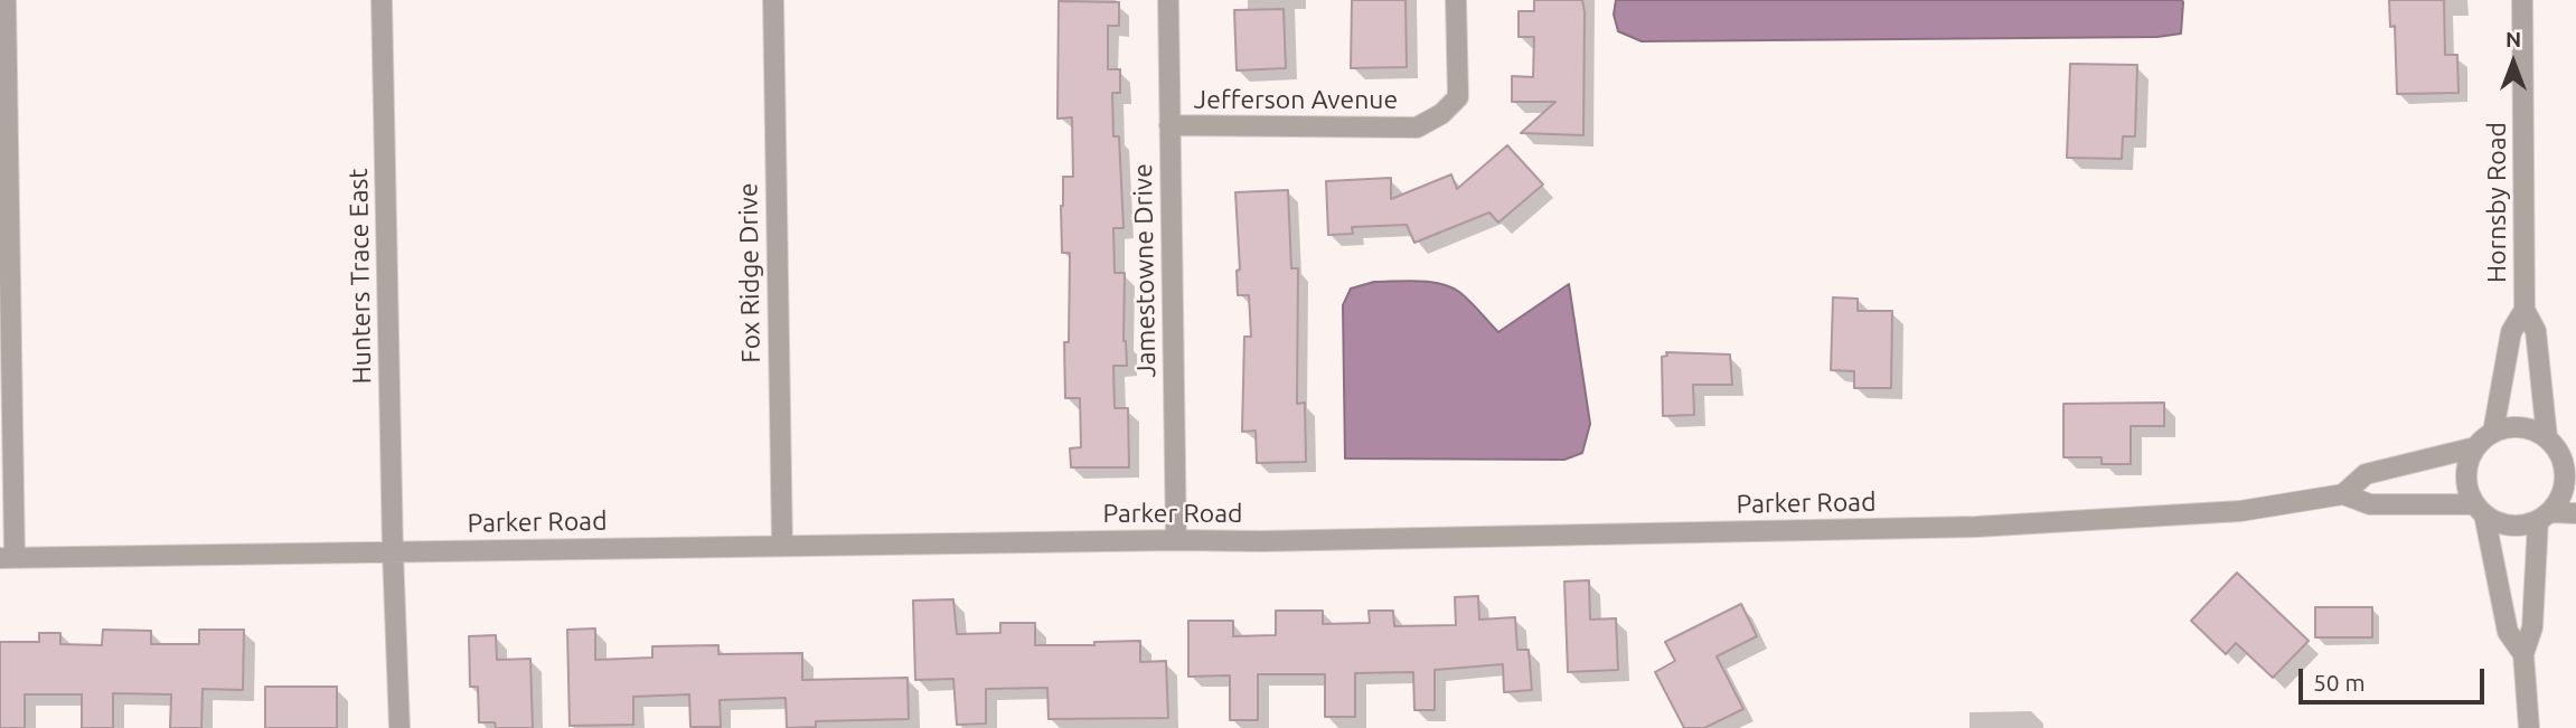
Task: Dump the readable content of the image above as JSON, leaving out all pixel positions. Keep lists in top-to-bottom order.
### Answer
{
  "streets": {
    "street": [
      "Jefferson Avenue",
      "Hornsby Road",
      "Jamestowne Drive",
      "Fox Ridge Drive",
      "Hunters Trace East",
      "Parker Road"
    ]
  },
  "crossings": [
    ["Jefferson Avenue", "Jamestowne Drive"],
    ["Hornsby Road", "Parker Road"],
    ["Jamestowne Drive", "Parker Road"],
    ["Fox Ridge Drive", "Parker Road"],
    ["Hunters Trace East", "Parker Road"]
  ],
  "scale_bar": "50 m",
  "north": "top"
}
